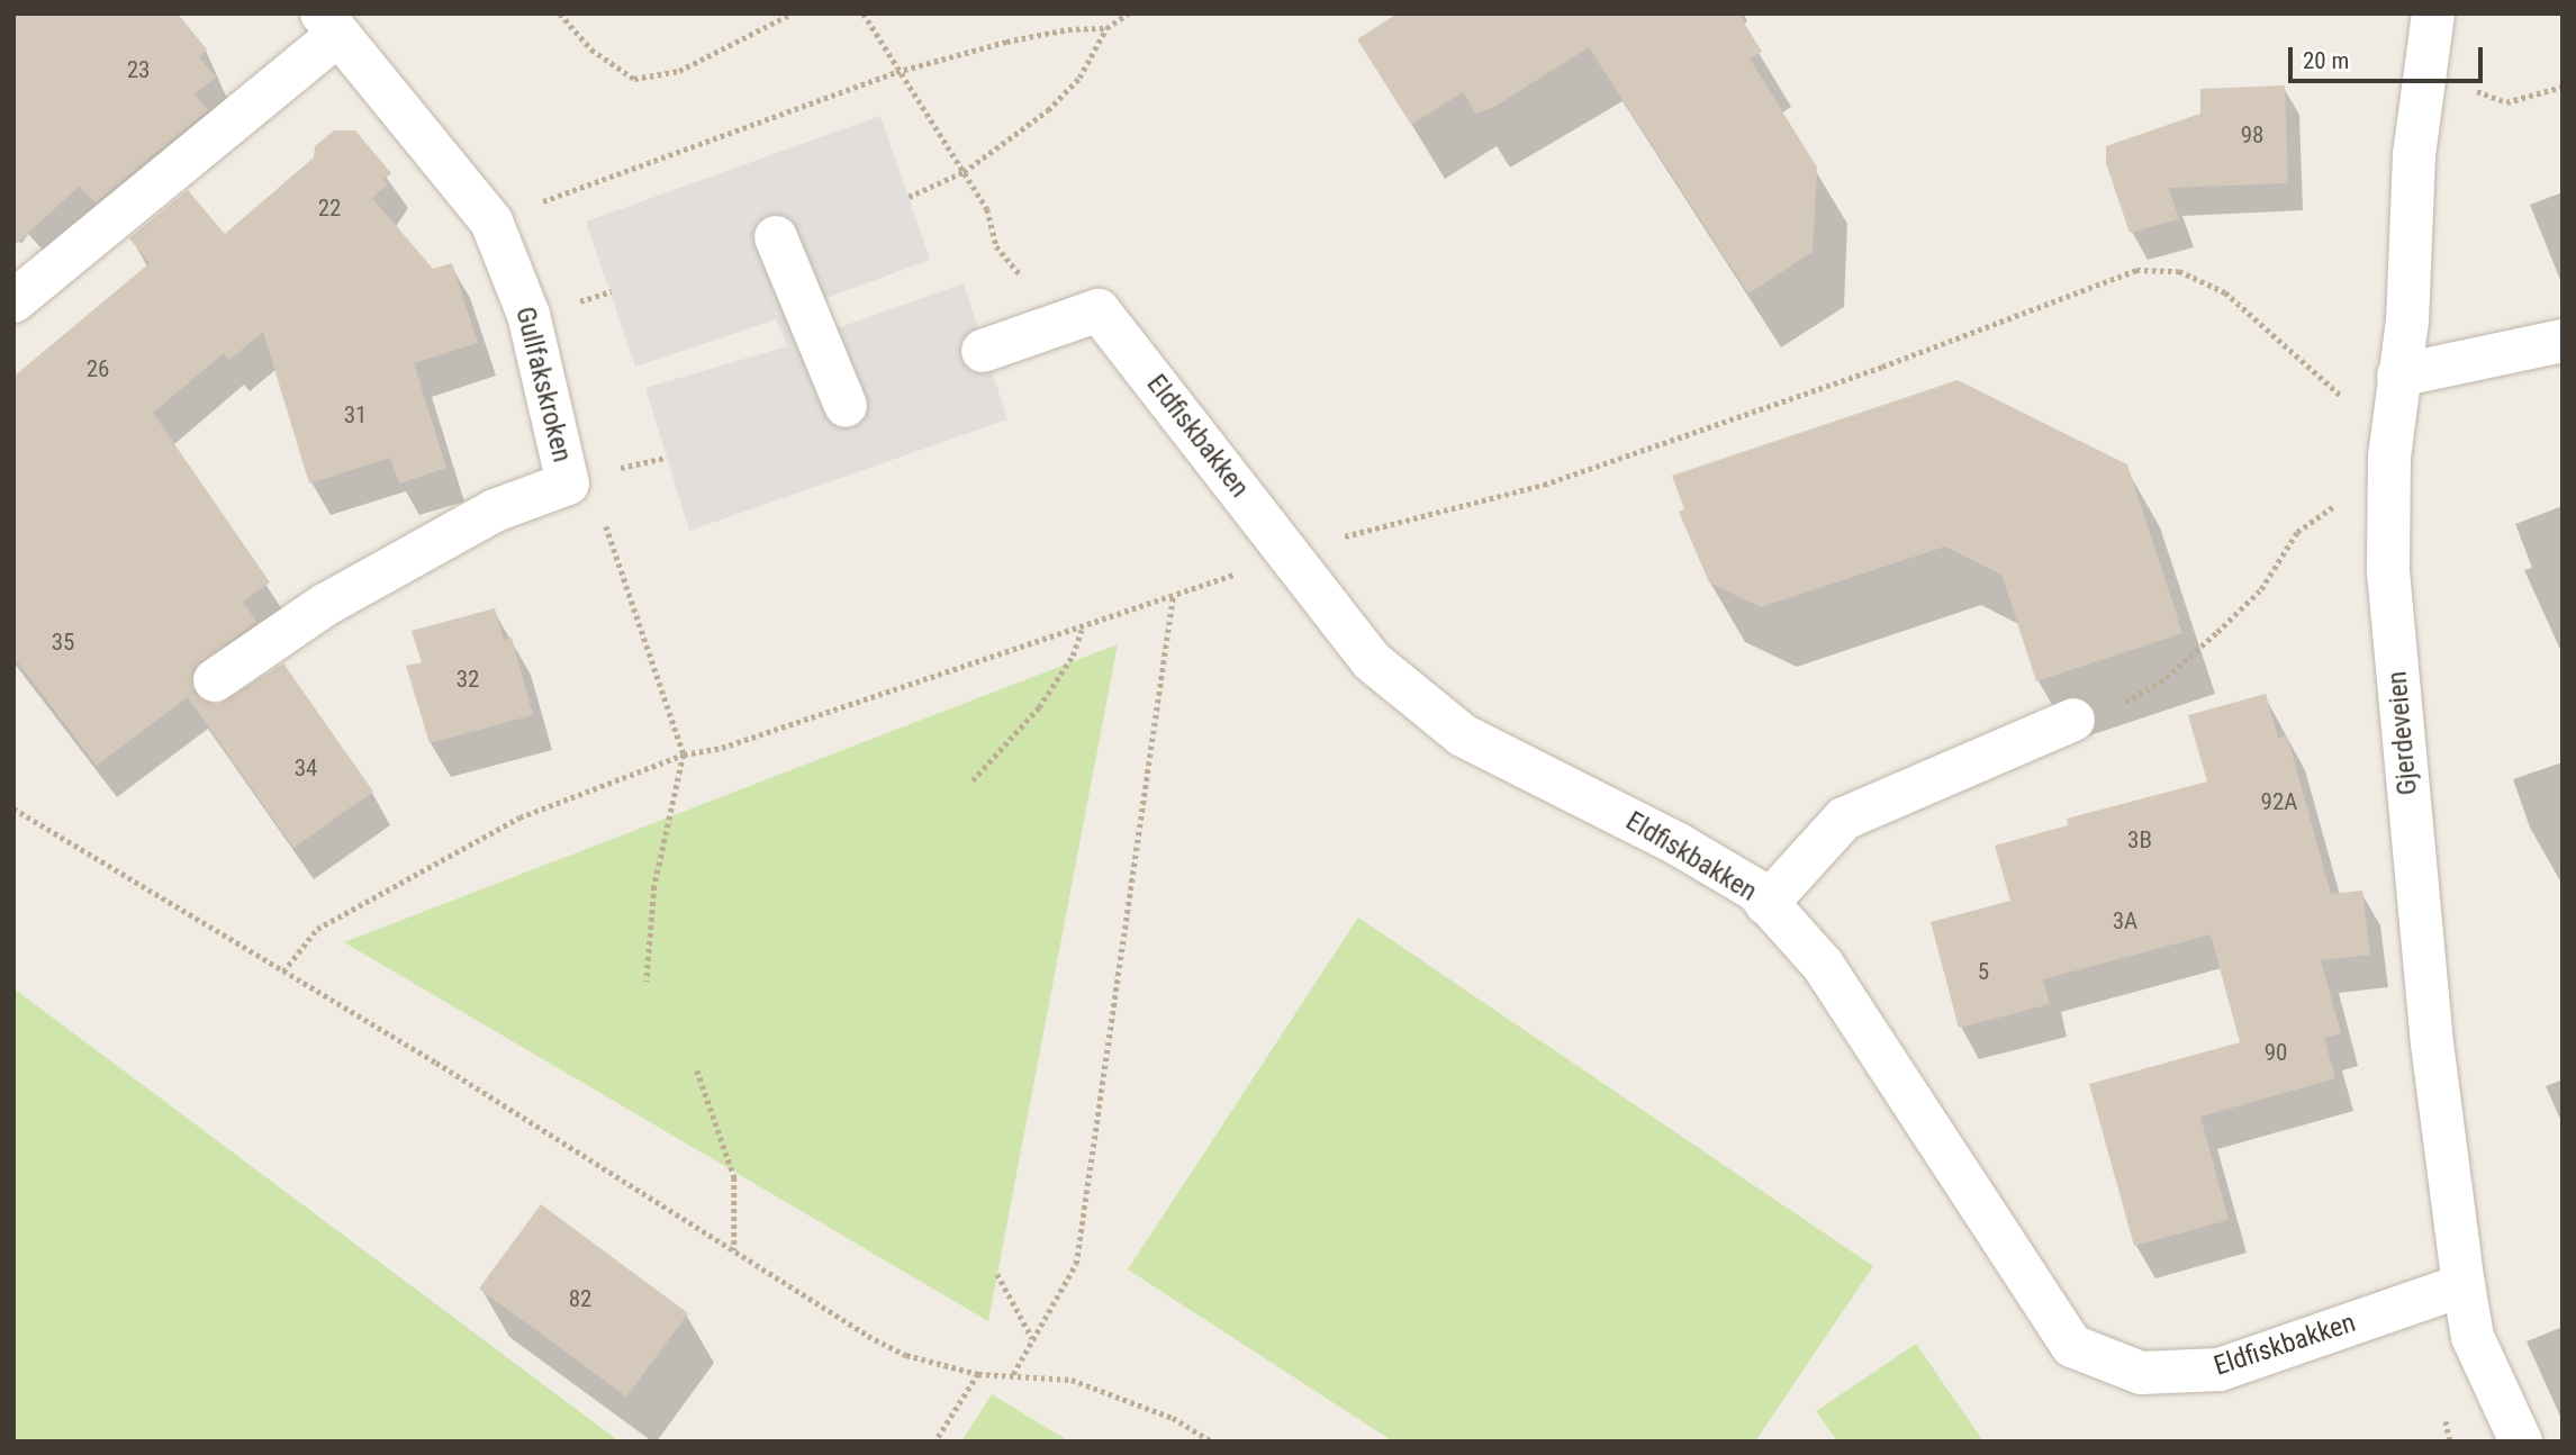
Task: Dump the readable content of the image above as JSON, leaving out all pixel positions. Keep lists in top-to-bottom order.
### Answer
{
  "streets": {
    "street": ["Gullfakskroken", "Eldfiskbakken", "Gjerdeveien"]
  },
  "crossings": [
    ["Eldfiskbakken", "Gjerdeveien"]
  ],
  "house_numbers": [
    "23",
    "98",
    "22",
    "26",
    "31",
    "35",
    "32",
    "34",
    "92A",
    "3B",
    "3A",
    "5",
    "90",
    "82"
  ],
  "scale_bar": "20 m"
}
